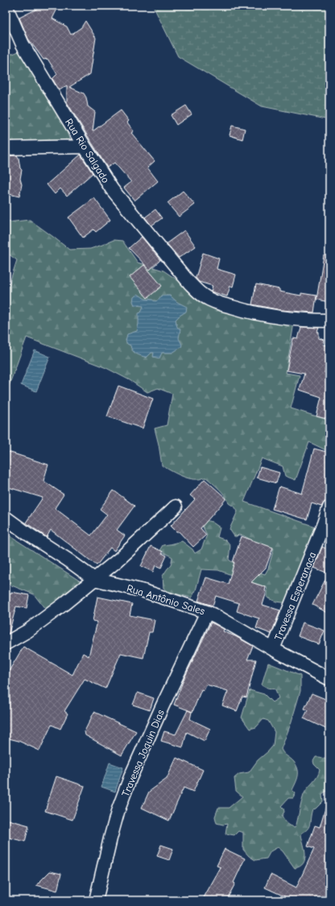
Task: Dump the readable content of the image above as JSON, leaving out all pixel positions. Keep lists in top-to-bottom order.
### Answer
{
  "streets": {
    "street": [
      "Rua Rio Salgado",
      "Travessa Esperanaca",
      "Rua Antônio Sales",
      "Travessa Joquin Dias"
    ]
  },
  "crossings": [
    ["Travessa Esperanaca", "Rua Antônio Sales"],
    ["Rua Antônio Sales", "Travessa Joquin Dias"]
  ]
}
